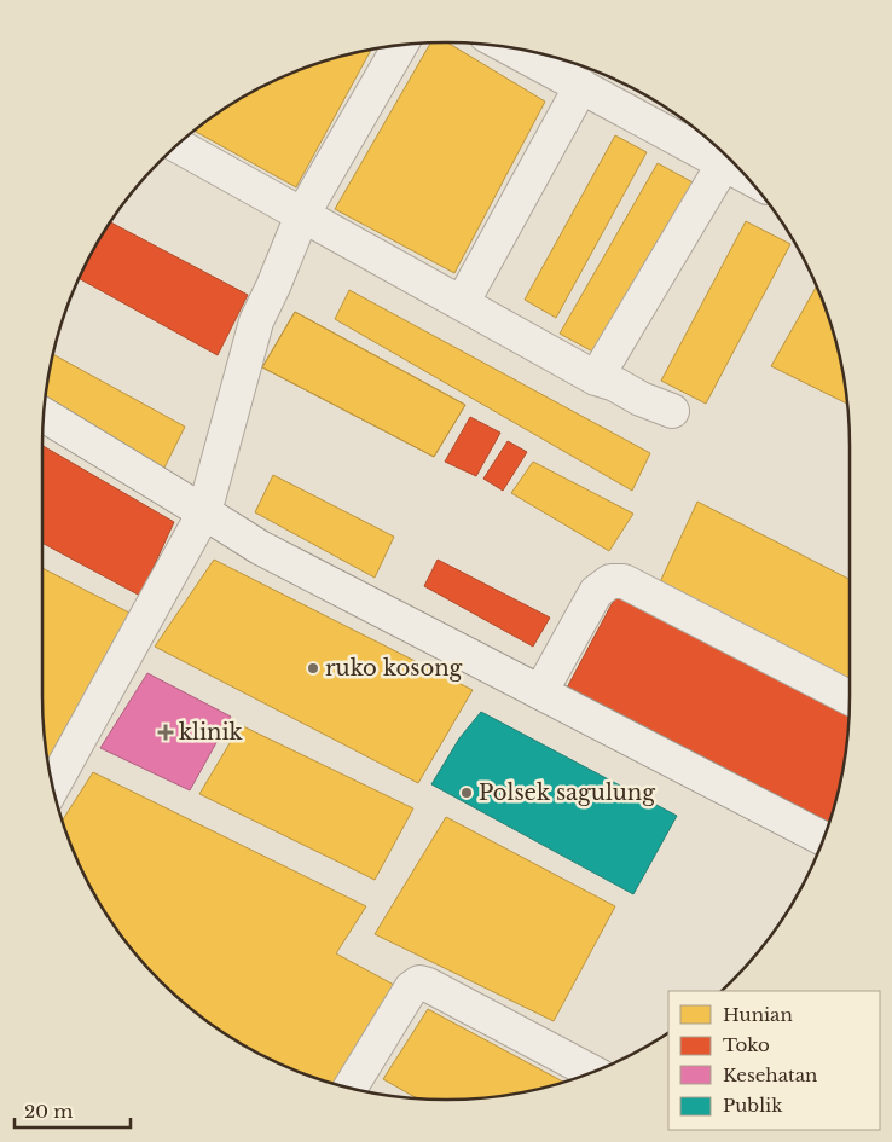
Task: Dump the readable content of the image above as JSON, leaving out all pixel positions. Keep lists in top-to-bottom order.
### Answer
{
  "places": {
    "other": ["ruko kosong", "Polsek sagulung"],
    "health": ["klinik"]
  },
  "legend": [
    "Hunian",
    "Toko",
    "Kesehatan",
    "Publik"
  ],
  "scale_bar": "20 m"
}
